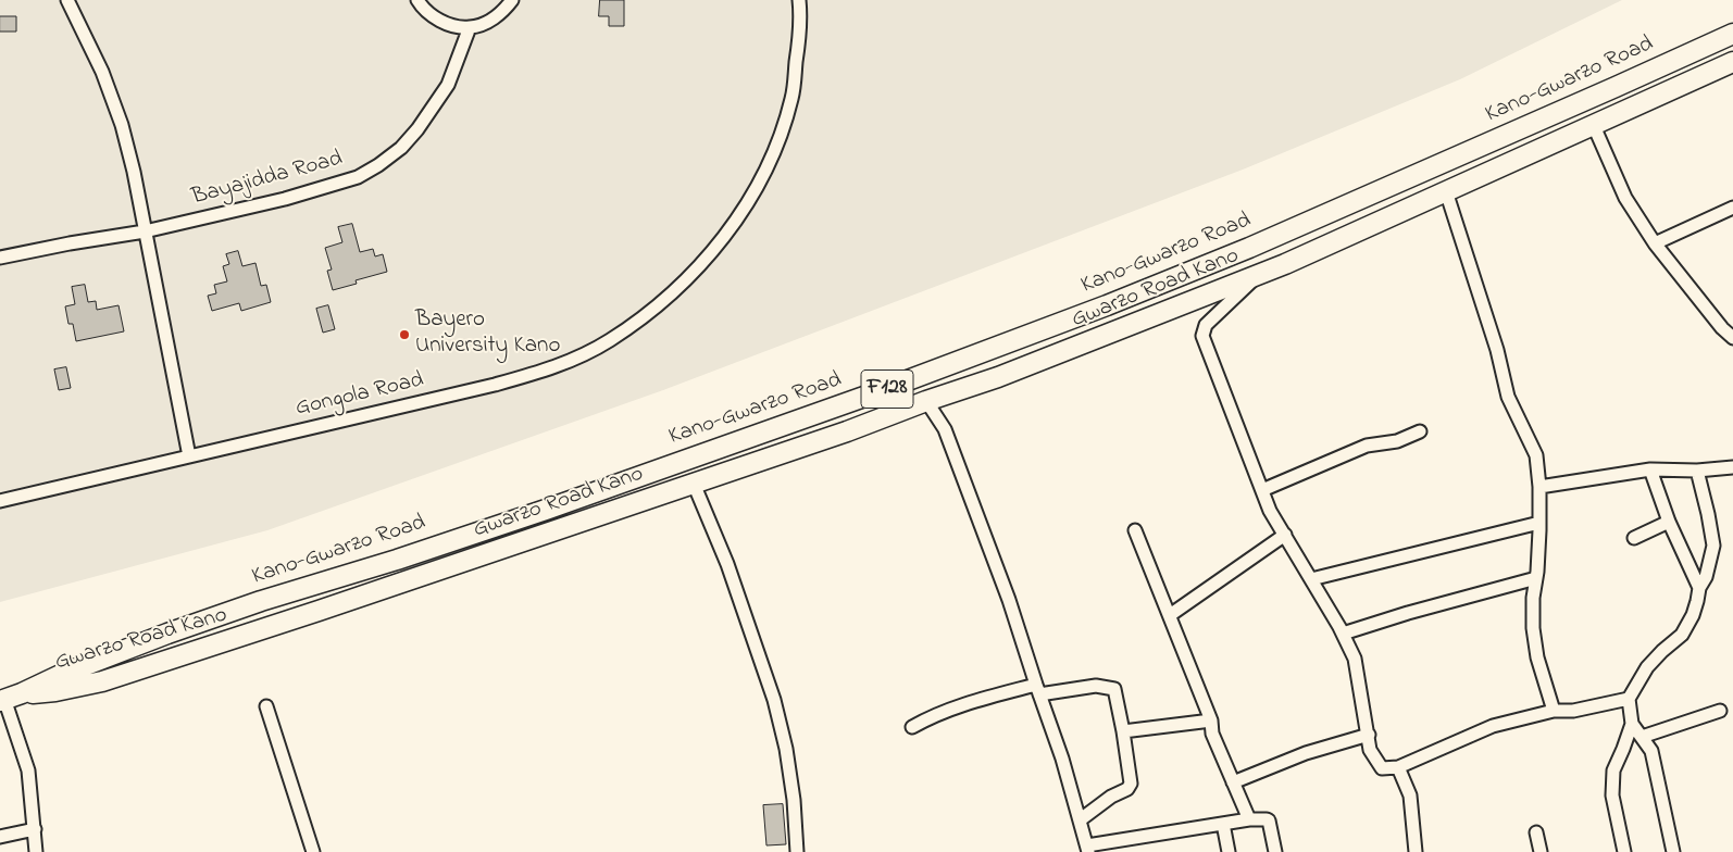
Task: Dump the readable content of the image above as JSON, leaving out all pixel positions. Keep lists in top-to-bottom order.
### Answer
{
  "streets": {
    "main road": ["Kano-Gwarzo Road", "Gwarzo Road Kano", "F128"],
    "street": ["Bayajidda Road", "Gongola Road"]
  },
  "crossings": [
    ["Kano-Gwarzo Road", "Gwarzo Road Kano"]
  ],
  "places": ["Bayero University Kano"]
}
